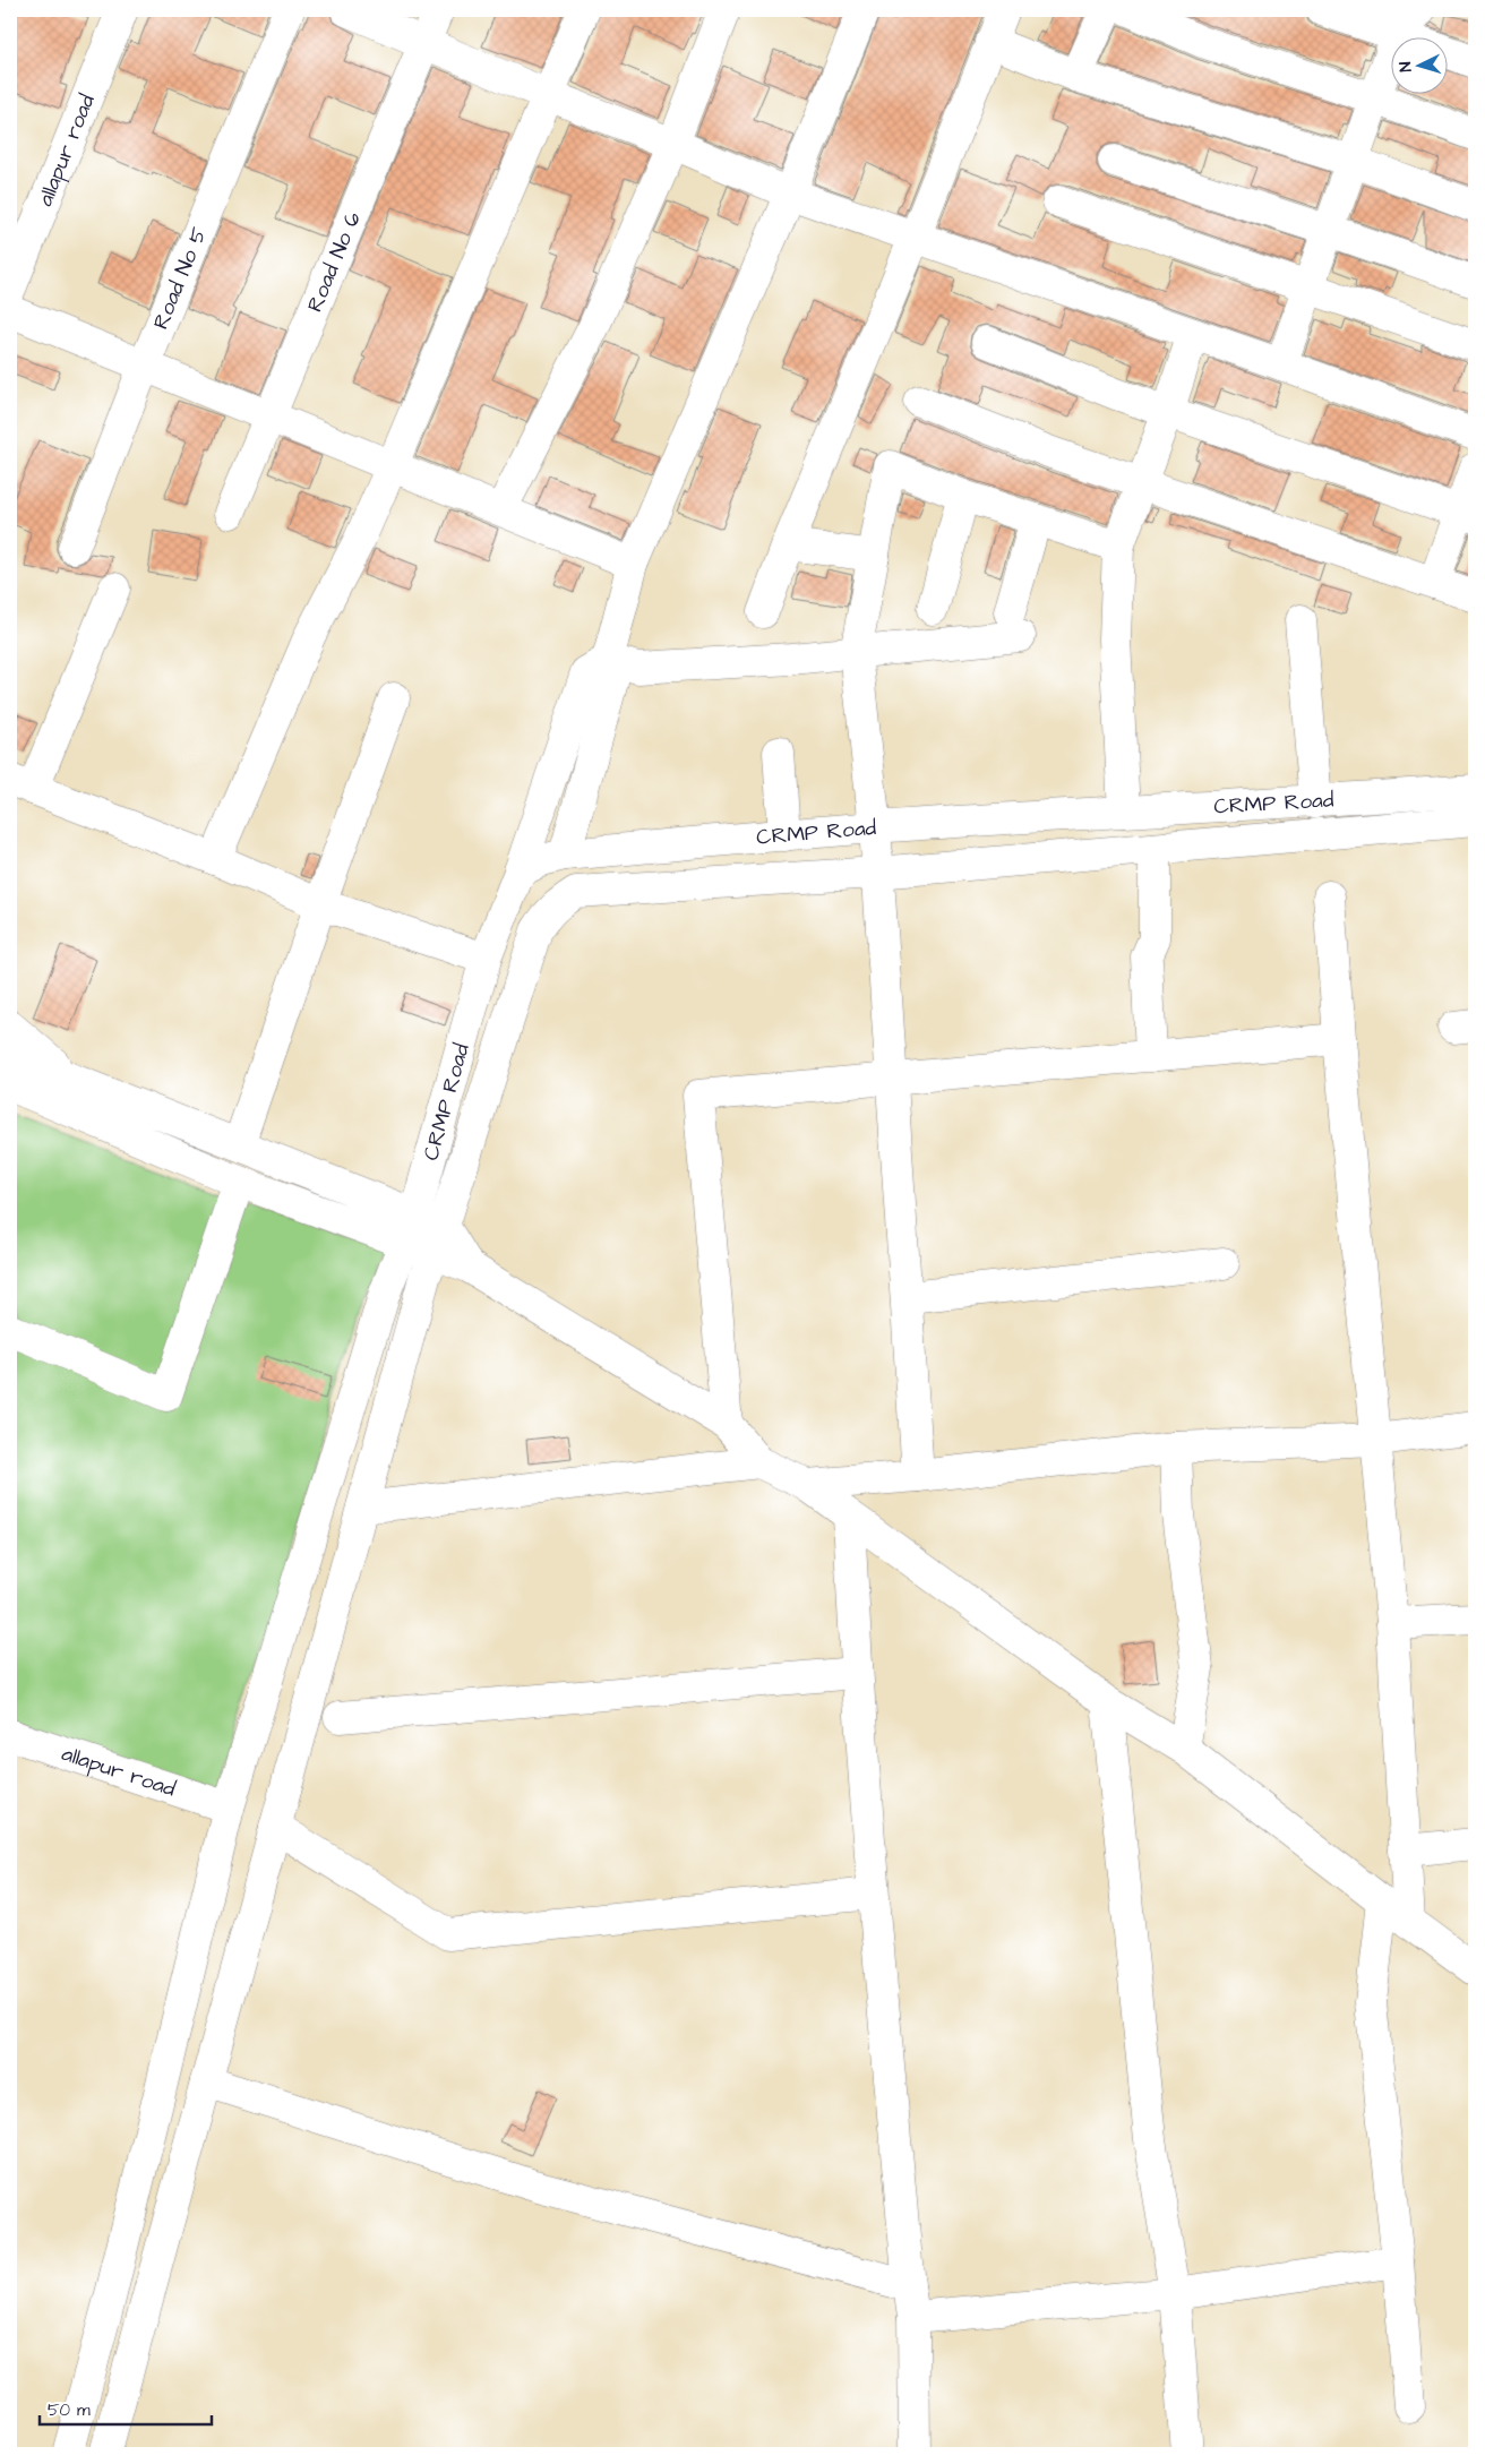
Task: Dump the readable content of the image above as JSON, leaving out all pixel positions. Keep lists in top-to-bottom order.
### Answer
{
  "streets": {
    "street": [
      "allapur road",
      "Road No 6",
      "Road No 5",
      "CRMP Road"
    ]
  },
  "crossings": [
    ["allapur road", "CRMP Road"]
  ],
  "scale_bar": "50 m",
  "north": "left"
}
